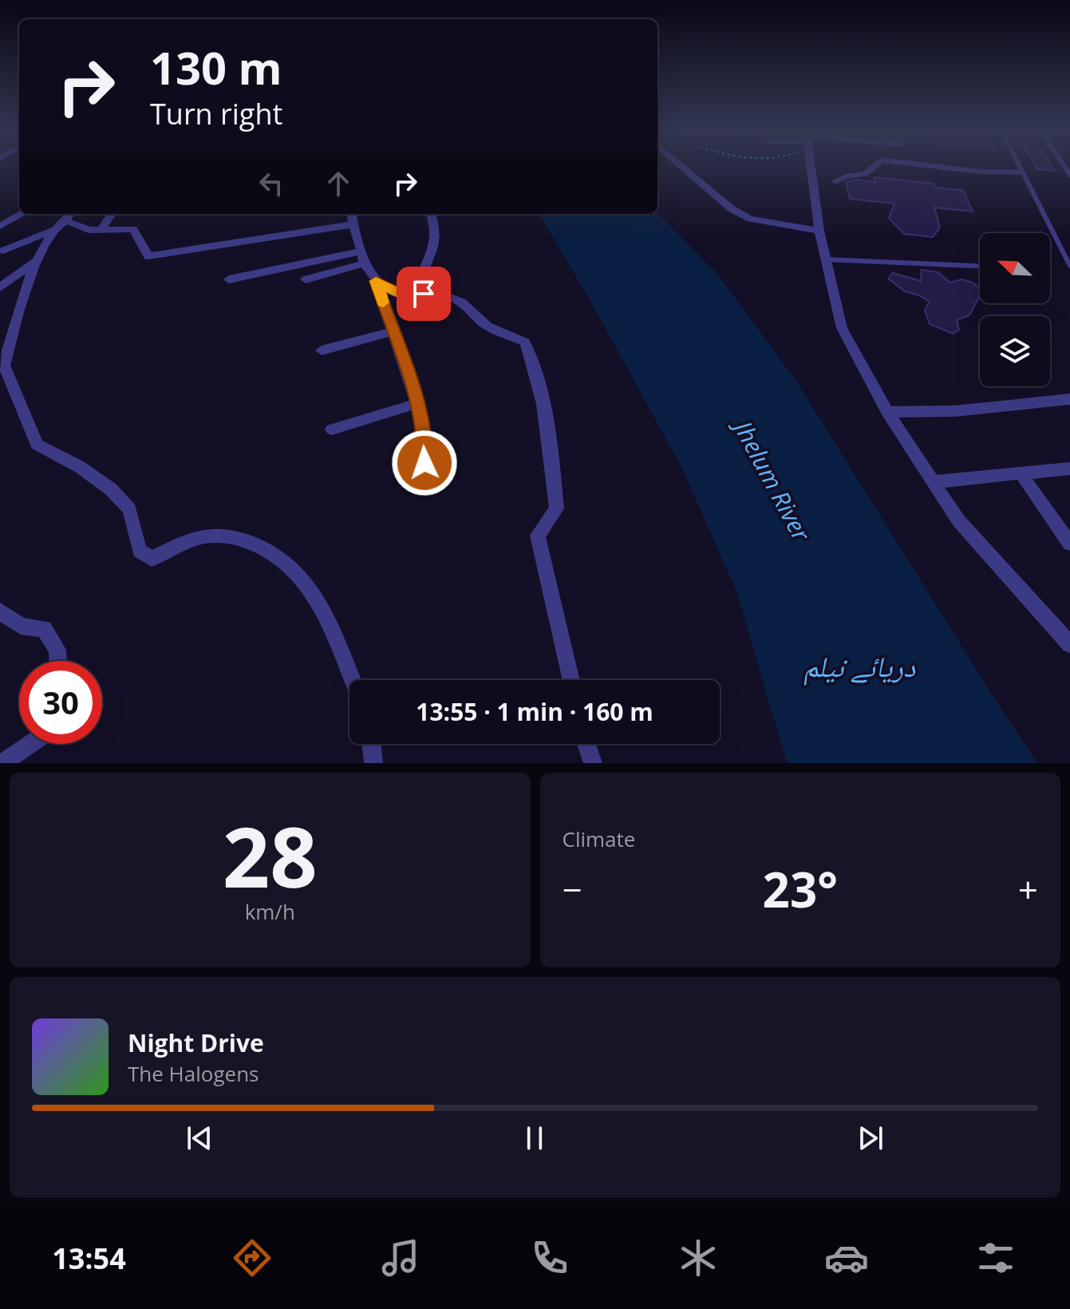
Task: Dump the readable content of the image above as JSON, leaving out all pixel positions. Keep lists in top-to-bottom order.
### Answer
{
  "water": ["Jhelum River", "دریائے نیلم"],
  "north": "top left",
  "page": {
    "turn": ["130 m", "Turn right"],
    "limit": "30",
    "trip": "13:55 · 1 min · 160 m",
    "tile": [
      ["28", "km/h"],
      "Climate"
    ],
    "heat": ["−", "23°", "+"],
    "song": ["Night Drive", "The Halogens"],
    "tabs": "13:54"
  }
}
